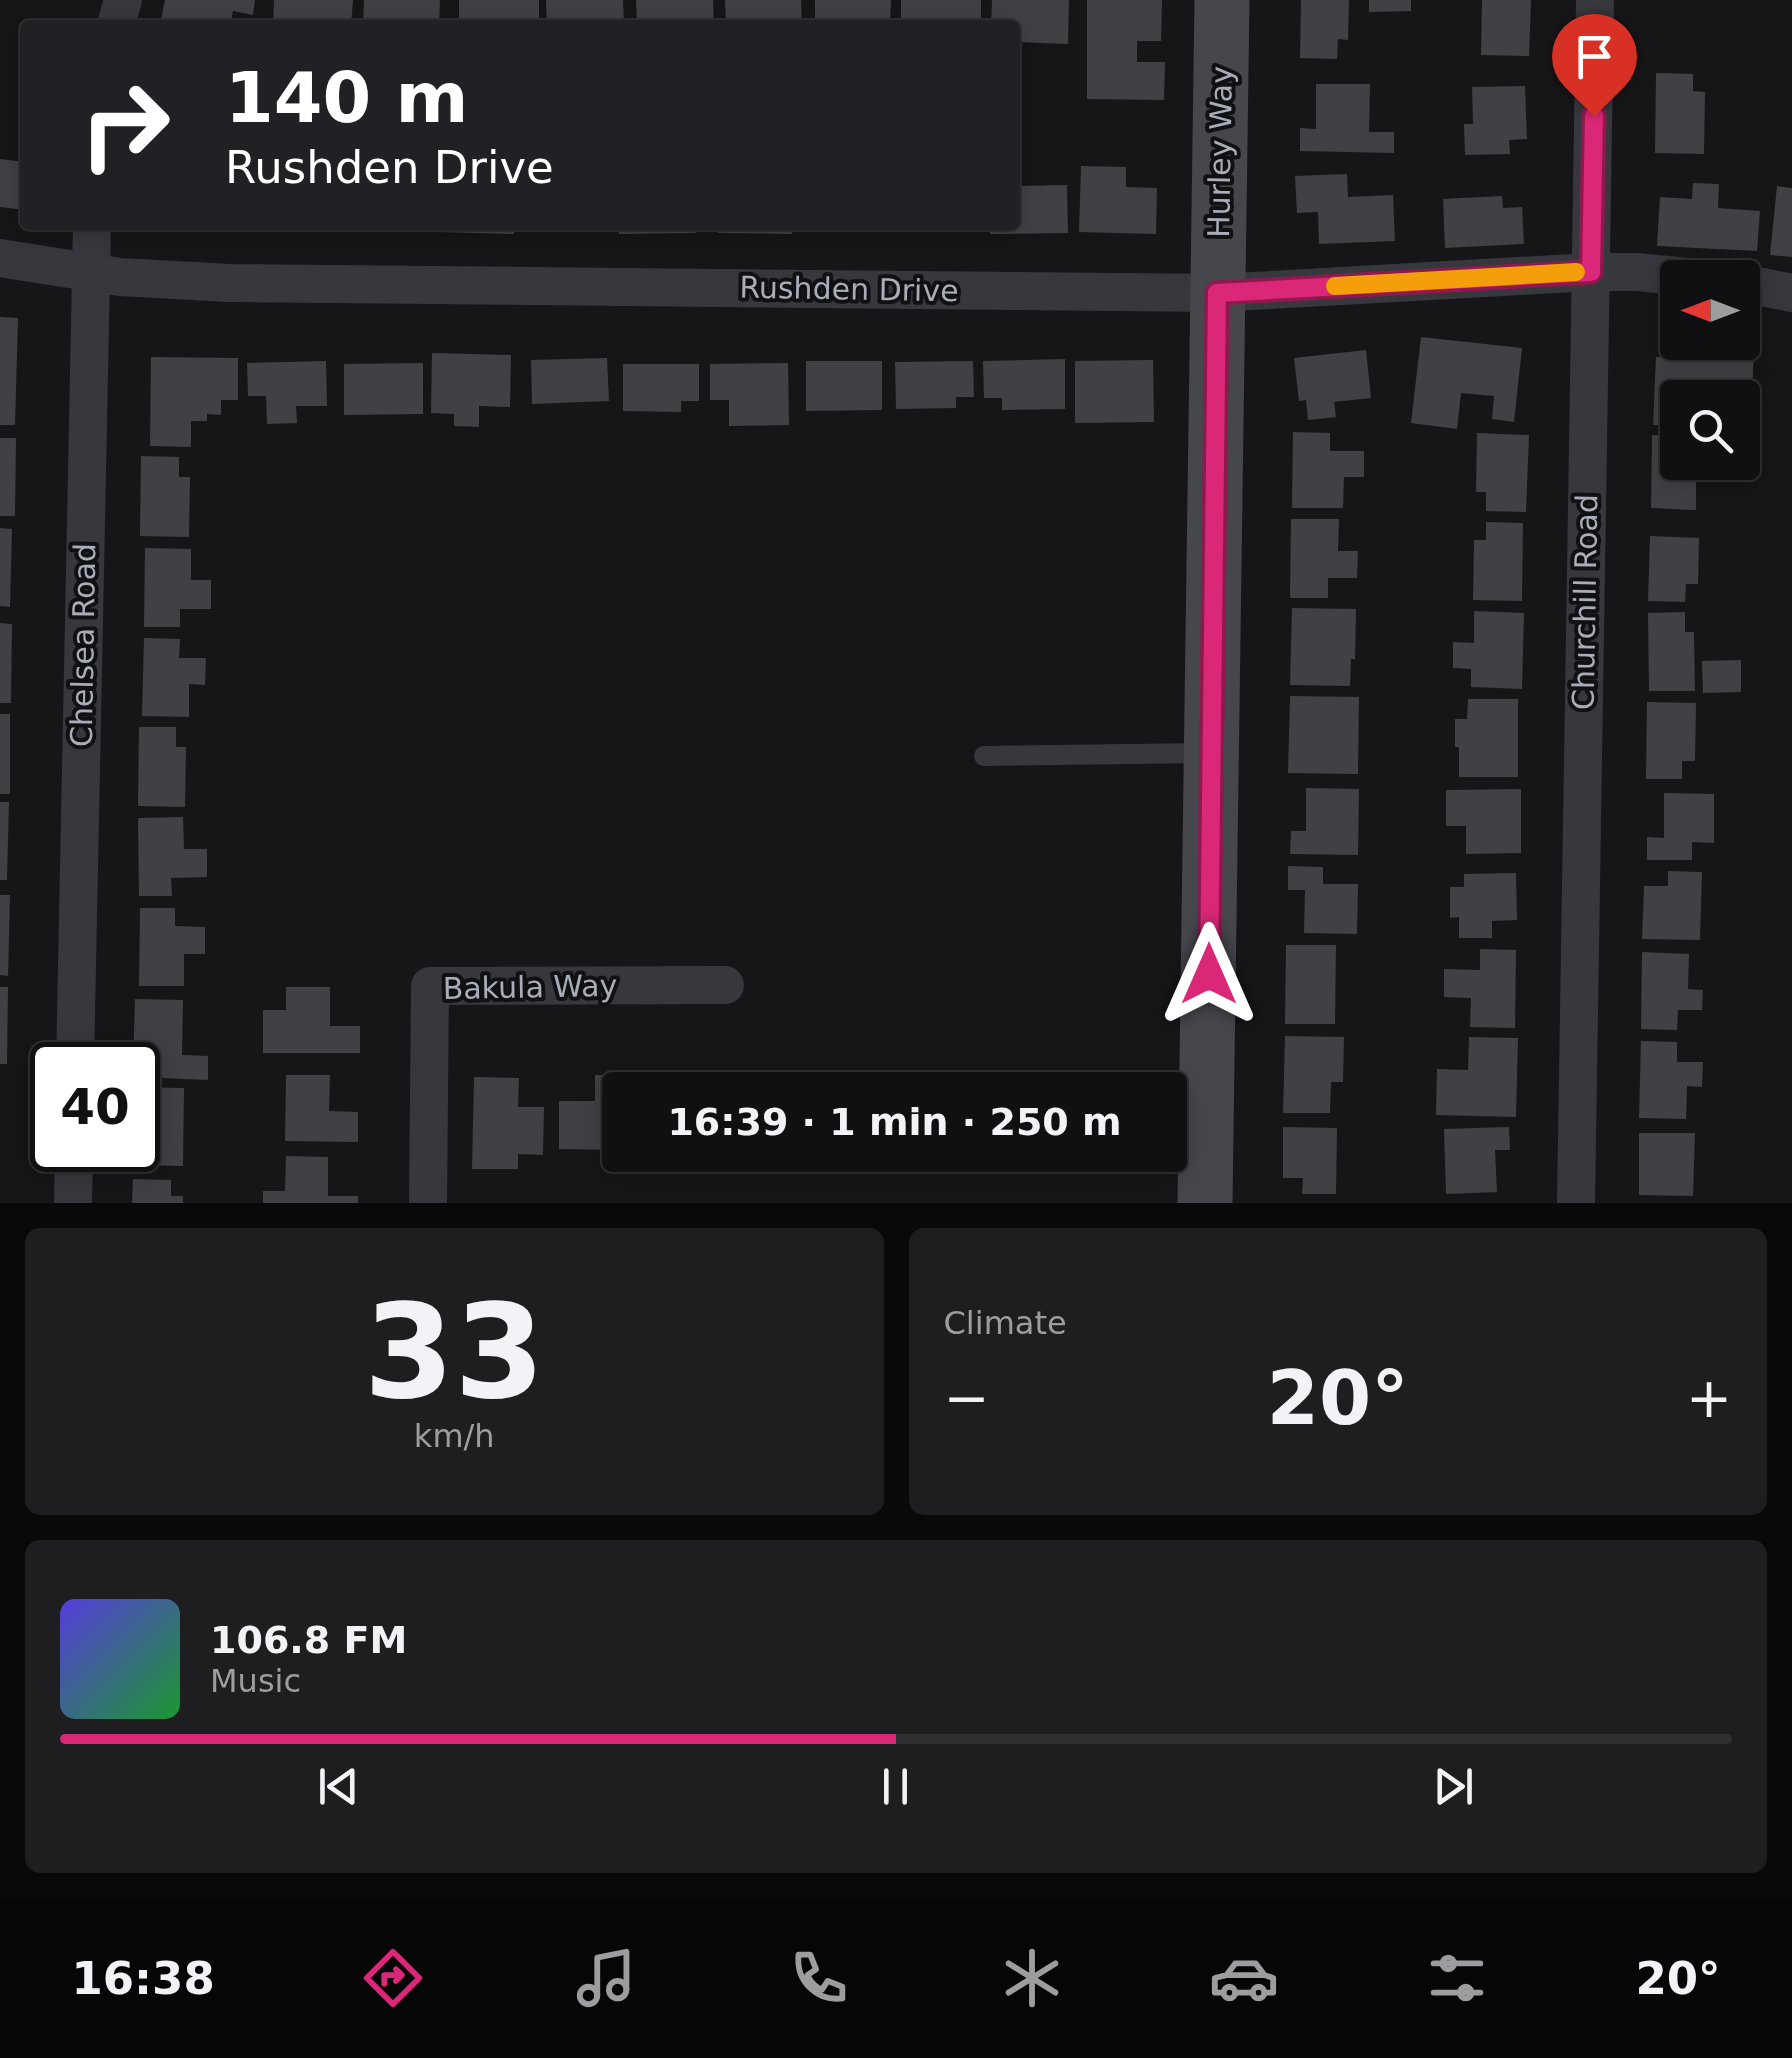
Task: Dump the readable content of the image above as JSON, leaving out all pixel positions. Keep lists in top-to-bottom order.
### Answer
{
  "streets": {
    "street": [
      "Hurley Way",
      "Rushden Drive",
      "Churchill Road",
      "Chelsea Road",
      "Bakula Way"
    ]
  },
  "crossings": [
    ["Hurley Way", "Rushden Drive"],
    ["Rushden Drive", "Churchill Road"],
    ["Rushden Drive", "Chelsea Road"]
  ],
  "north": "left",
  "page": {
    "turn": ["140 m", "Rushden Drive"],
    "limit": "40",
    "trip": "16:39 · 1 min · 250 m",
    "tile": [
      ["33", "km/h"],
      "Climate"
    ],
    "heat": ["−", "20°", "+"],
    "song": ["106.8 FM", "Music"],
    "tabs": ["16:38", "20°"]
  }
}
